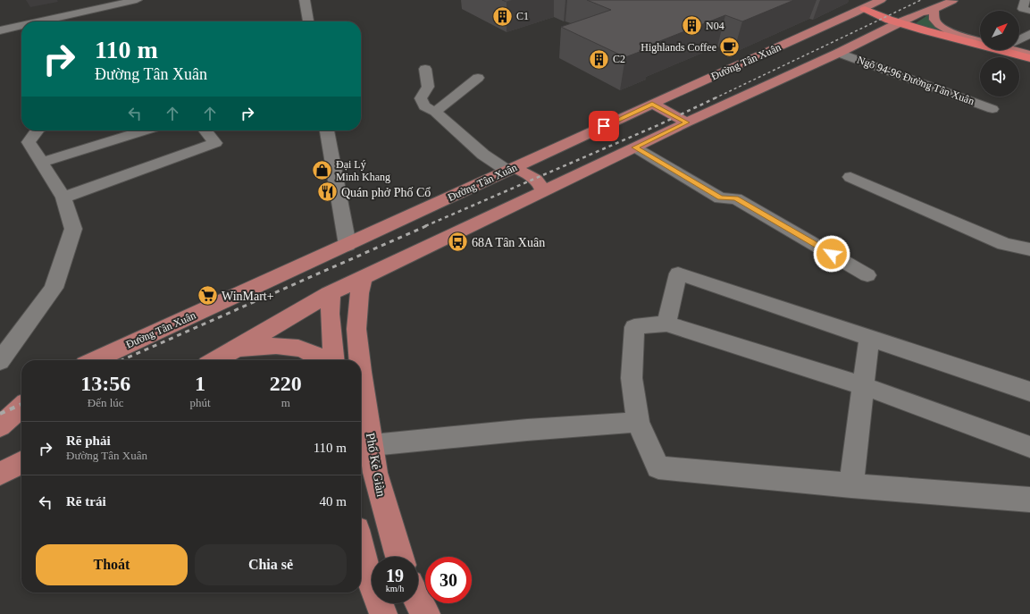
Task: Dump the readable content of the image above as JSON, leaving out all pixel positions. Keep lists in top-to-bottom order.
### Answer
{
  "streets": {
    "main road": ["Đường Tân Xuân", "Phố Kẻ Giàn"],
    "street": ["Ngõ 94-96 Đường Tân Xuân"]
  },
  "places": {
    "building": ["C1", "N04", "C2"],
    "cafe": ["Highlands Coffee"],
    "shop": ["Đại Lý Minh Khang"],
    "restaurant": ["Quán phở Phố Cổ"],
    "bus stop": ["68A Tân Xuân"],
    "supermarket": ["WinMart+"]
  },
  "north": "top right",
  "page": {
    "turn": ["110 m", "Đường Tân Xuân"],
    "eta": [
      "13:56",
      "Đến lúc",
      "1",
      "phút",
      "220",
      "m"
    ],
    "list": [
      {
        "name": "Rẽ phải",
        "note": "Đường Tân Xuân",
        "value": "110 m"
      },
      {
        "name": "Rẽ trái",
        "value": "40 m"
      }
    ],
    "buttons": ["Thoát", "Chia sẻ"],
    "speed": "19 km/h",
    "limit": "30"
  }
}
